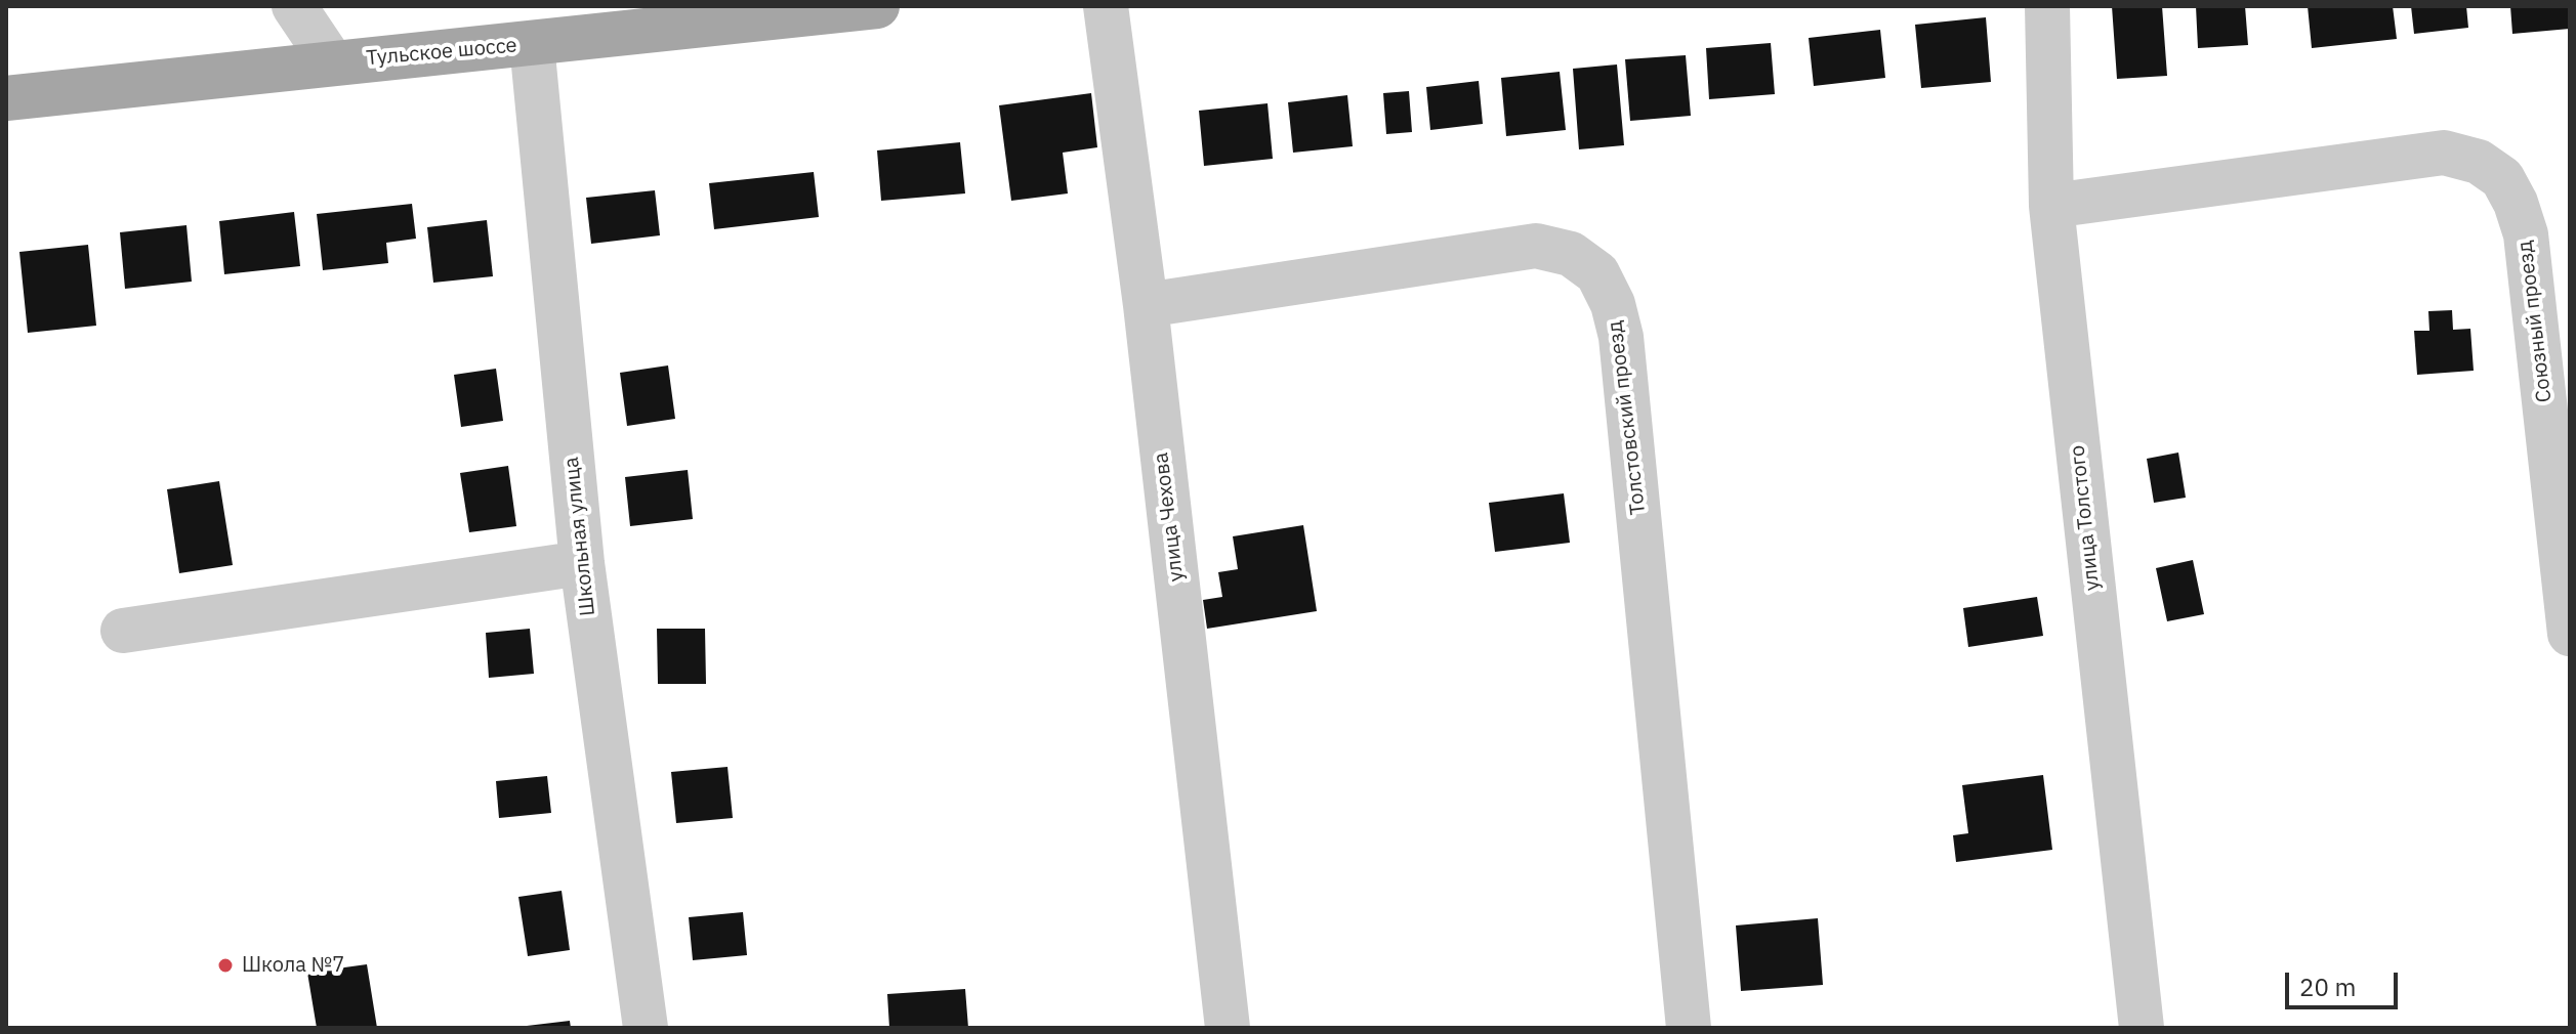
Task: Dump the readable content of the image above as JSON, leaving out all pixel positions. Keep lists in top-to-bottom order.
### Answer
{
  "streets": {
    "main road": ["Тульское шоссе"],
    "street": [
      "Союзный проезд",
      "Толстовский проезд",
      "улица Чехова",
      "улица Толстого",
      "Школьная улица"
    ]
  },
  "crossings": [
    ["Тульское шоссе", "Школьная улица"],
    ["Союзный проезд", "улица Толстого"],
    ["Толстовский проезд", "улица Чехова"]
  ],
  "places": ["Школа №7"],
  "scale_bar": "20 m"
}
